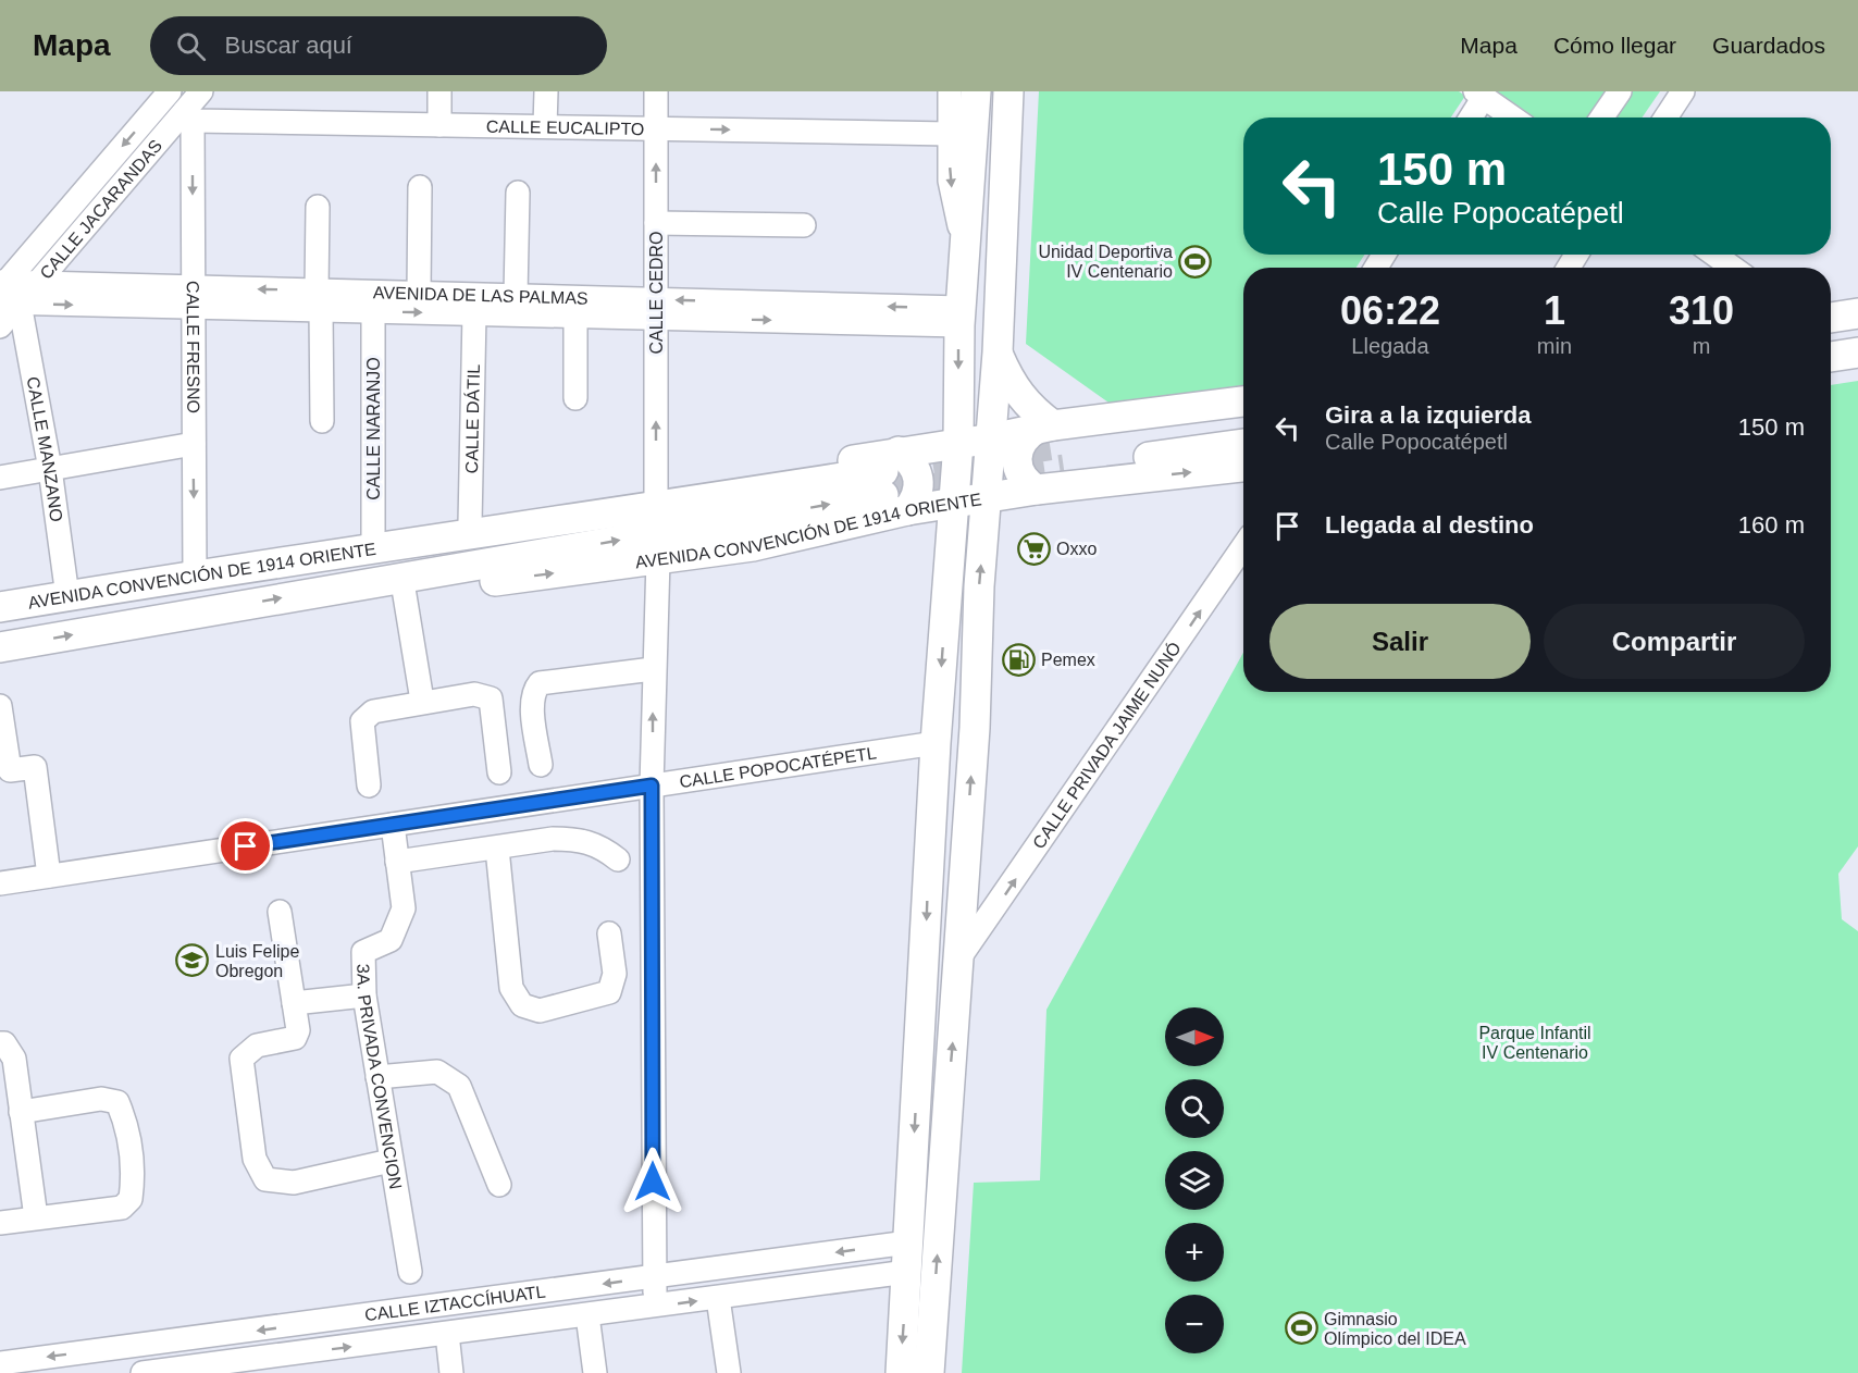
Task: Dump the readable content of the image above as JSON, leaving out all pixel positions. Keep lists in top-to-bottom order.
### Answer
{
  "streets": {
    "main road": ["AVENIDA CONVENCIÓN DE 1914 ORIENTE"],
    "street": [
      "CALLE EUCALIPTO",
      "CALLE JACARANDAS",
      "CALLE CEDRO",
      "AVENIDA DE LAS PALMAS",
      "CALLE FRESNO",
      "CALLE DÁTIL",
      "CALLE NARANJO",
      "CALLE MANZANO",
      "CALLE PRIVADA JAIME NUNÓ",
      "CALLE POPOCATÉPETL",
      "3A. PRIVADA CONVENCION",
      "CALLE IZTACCÍHUATL"
    ]
  },
  "crossings": [
    ["CALLE EUCALIPTO", "CALLE JACARANDAS"],
    ["CALLE EUCALIPTO", "CALLE CEDRO"],
    ["CALLE EUCALIPTO", "CALLE FRESNO"],
    ["CALLE JACARANDAS", "AVENIDA DE LAS PALMAS"],
    ["CALLE JACARANDAS", "CALLE FRESNO"],
    ["CALLE JACARANDAS", "CALLE MANZANO"],
    ["CALLE CEDRO", "AVENIDA DE LAS PALMAS"],
    ["CALLE CEDRO", "AVENIDA CONVENCIÓN DE 1914 ORIENTE"],
    ["AVENIDA DE LAS PALMAS", "CALLE FRESNO"],
    ["AVENIDA DE LAS PALMAS", "CALLE DÁTIL"],
    ["AVENIDA DE LAS PALMAS", "CALLE NARANJO"],
    ["AVENIDA DE LAS PALMAS", "CALLE MANZANO"],
    ["CALLE FRESNO", "AVENIDA CONVENCIÓN DE 1914 ORIENTE"],
    ["CALLE DÁTIL", "AVENIDA CONVENCIÓN DE 1914 ORIENTE"],
    ["CALLE NARANJO", "AVENIDA CONVENCIÓN DE 1914 ORIENTE"],
    ["CALLE MANZANO", "AVENIDA CONVENCIÓN DE 1914 ORIENTE"],
    ["CALLE POPOCATÉPETL", "3A. PRIVADA CONVENCION"]
  ],
  "one_way": ["CALLE FRESNO", "CALLE PRIVADA JAIME NUNÓ"],
  "parks": ["Parque Infantil IV Centenario"],
  "places": {
    "sports": ["Unidad Deportiva IV Centenario", "Gimnasio Olímpico del IDEA"],
    "supermarket": ["Oxxo"],
    "fuel station": ["Pemex"],
    "school or university": ["Luis Felipe Obregon"]
  },
  "north": "right",
  "page": {
    "header": "Mapa",
    "search": "Buscar aquí",
    "nav": ["Mapa", "Cómo llegar", "Guardados"],
    "turn": ["150 m", "Calle Popocatépetl"],
    "eta": [
      "06:22",
      "Llegada",
      "1",
      "min",
      "310",
      "m"
    ],
    "list": [
      {
        "name": "Gira a la izquierda",
        "note": "Calle Popocatépetl",
        "value": "150 m"
      },
      {
        "name": "Llegada al destino",
        "value": "160 m"
      }
    ],
    "buttons": ["Salir", "Compartir"],
    "map_buttons": ["+", "−"]
  }
}
